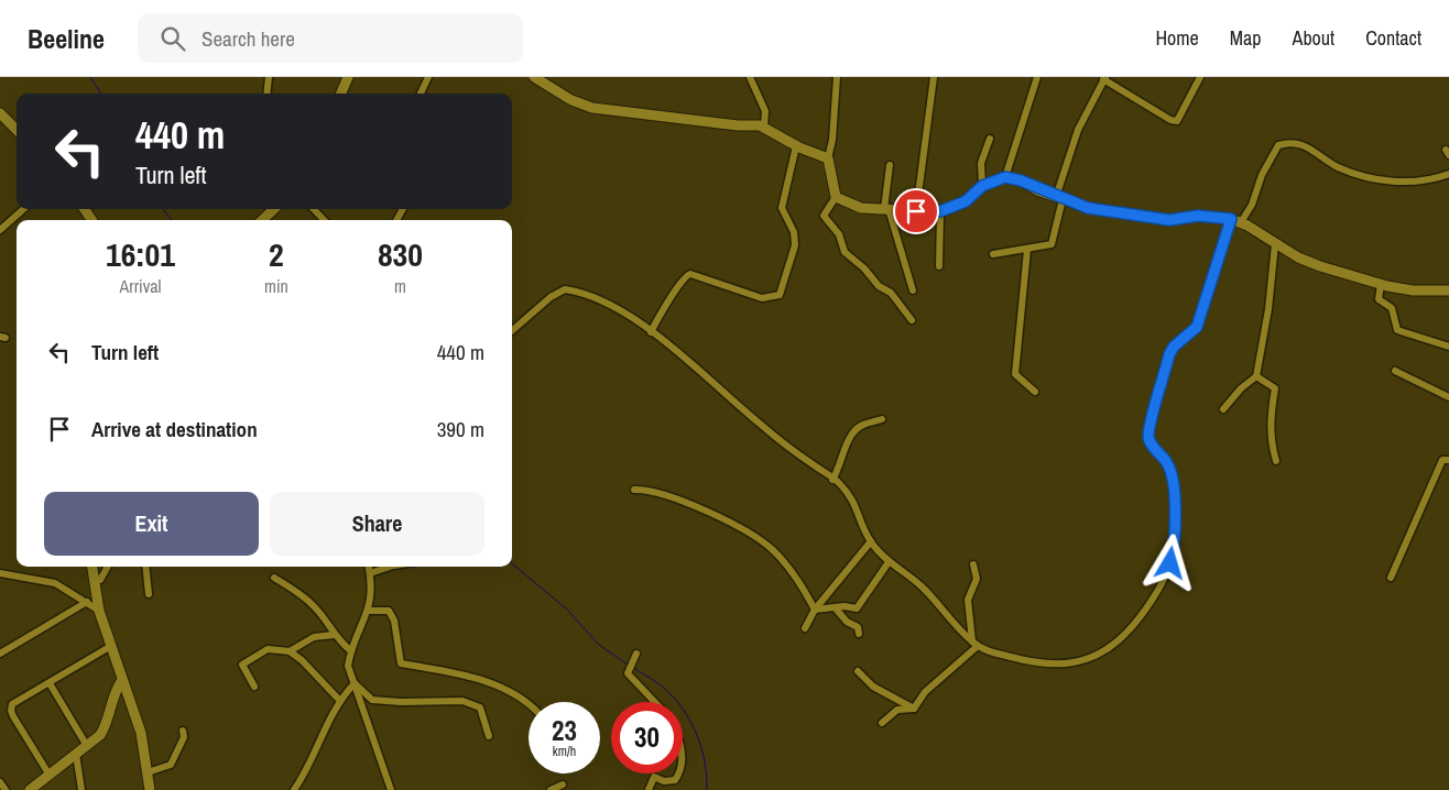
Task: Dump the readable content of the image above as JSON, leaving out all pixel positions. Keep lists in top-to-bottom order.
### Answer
{
  "page": {
    "header": "Beeline",
    "search": "Search here",
    "nav": [
      "Home",
      "Map",
      "About",
      "Contact"
    ],
    "turn": ["440 m", "Turn left"],
    "eta": [
      "16:01",
      "Arrival",
      "2",
      "min",
      "830",
      "m"
    ],
    "list": [
      {
        "name": "Turn left",
        "value": "440 m"
      },
      {
        "name": "Arrive at destination",
        "value": "390 m"
      }
    ],
    "buttons": ["Exit", "Share"],
    "speed": "23 km/h",
    "limit": "30"
  }
}
